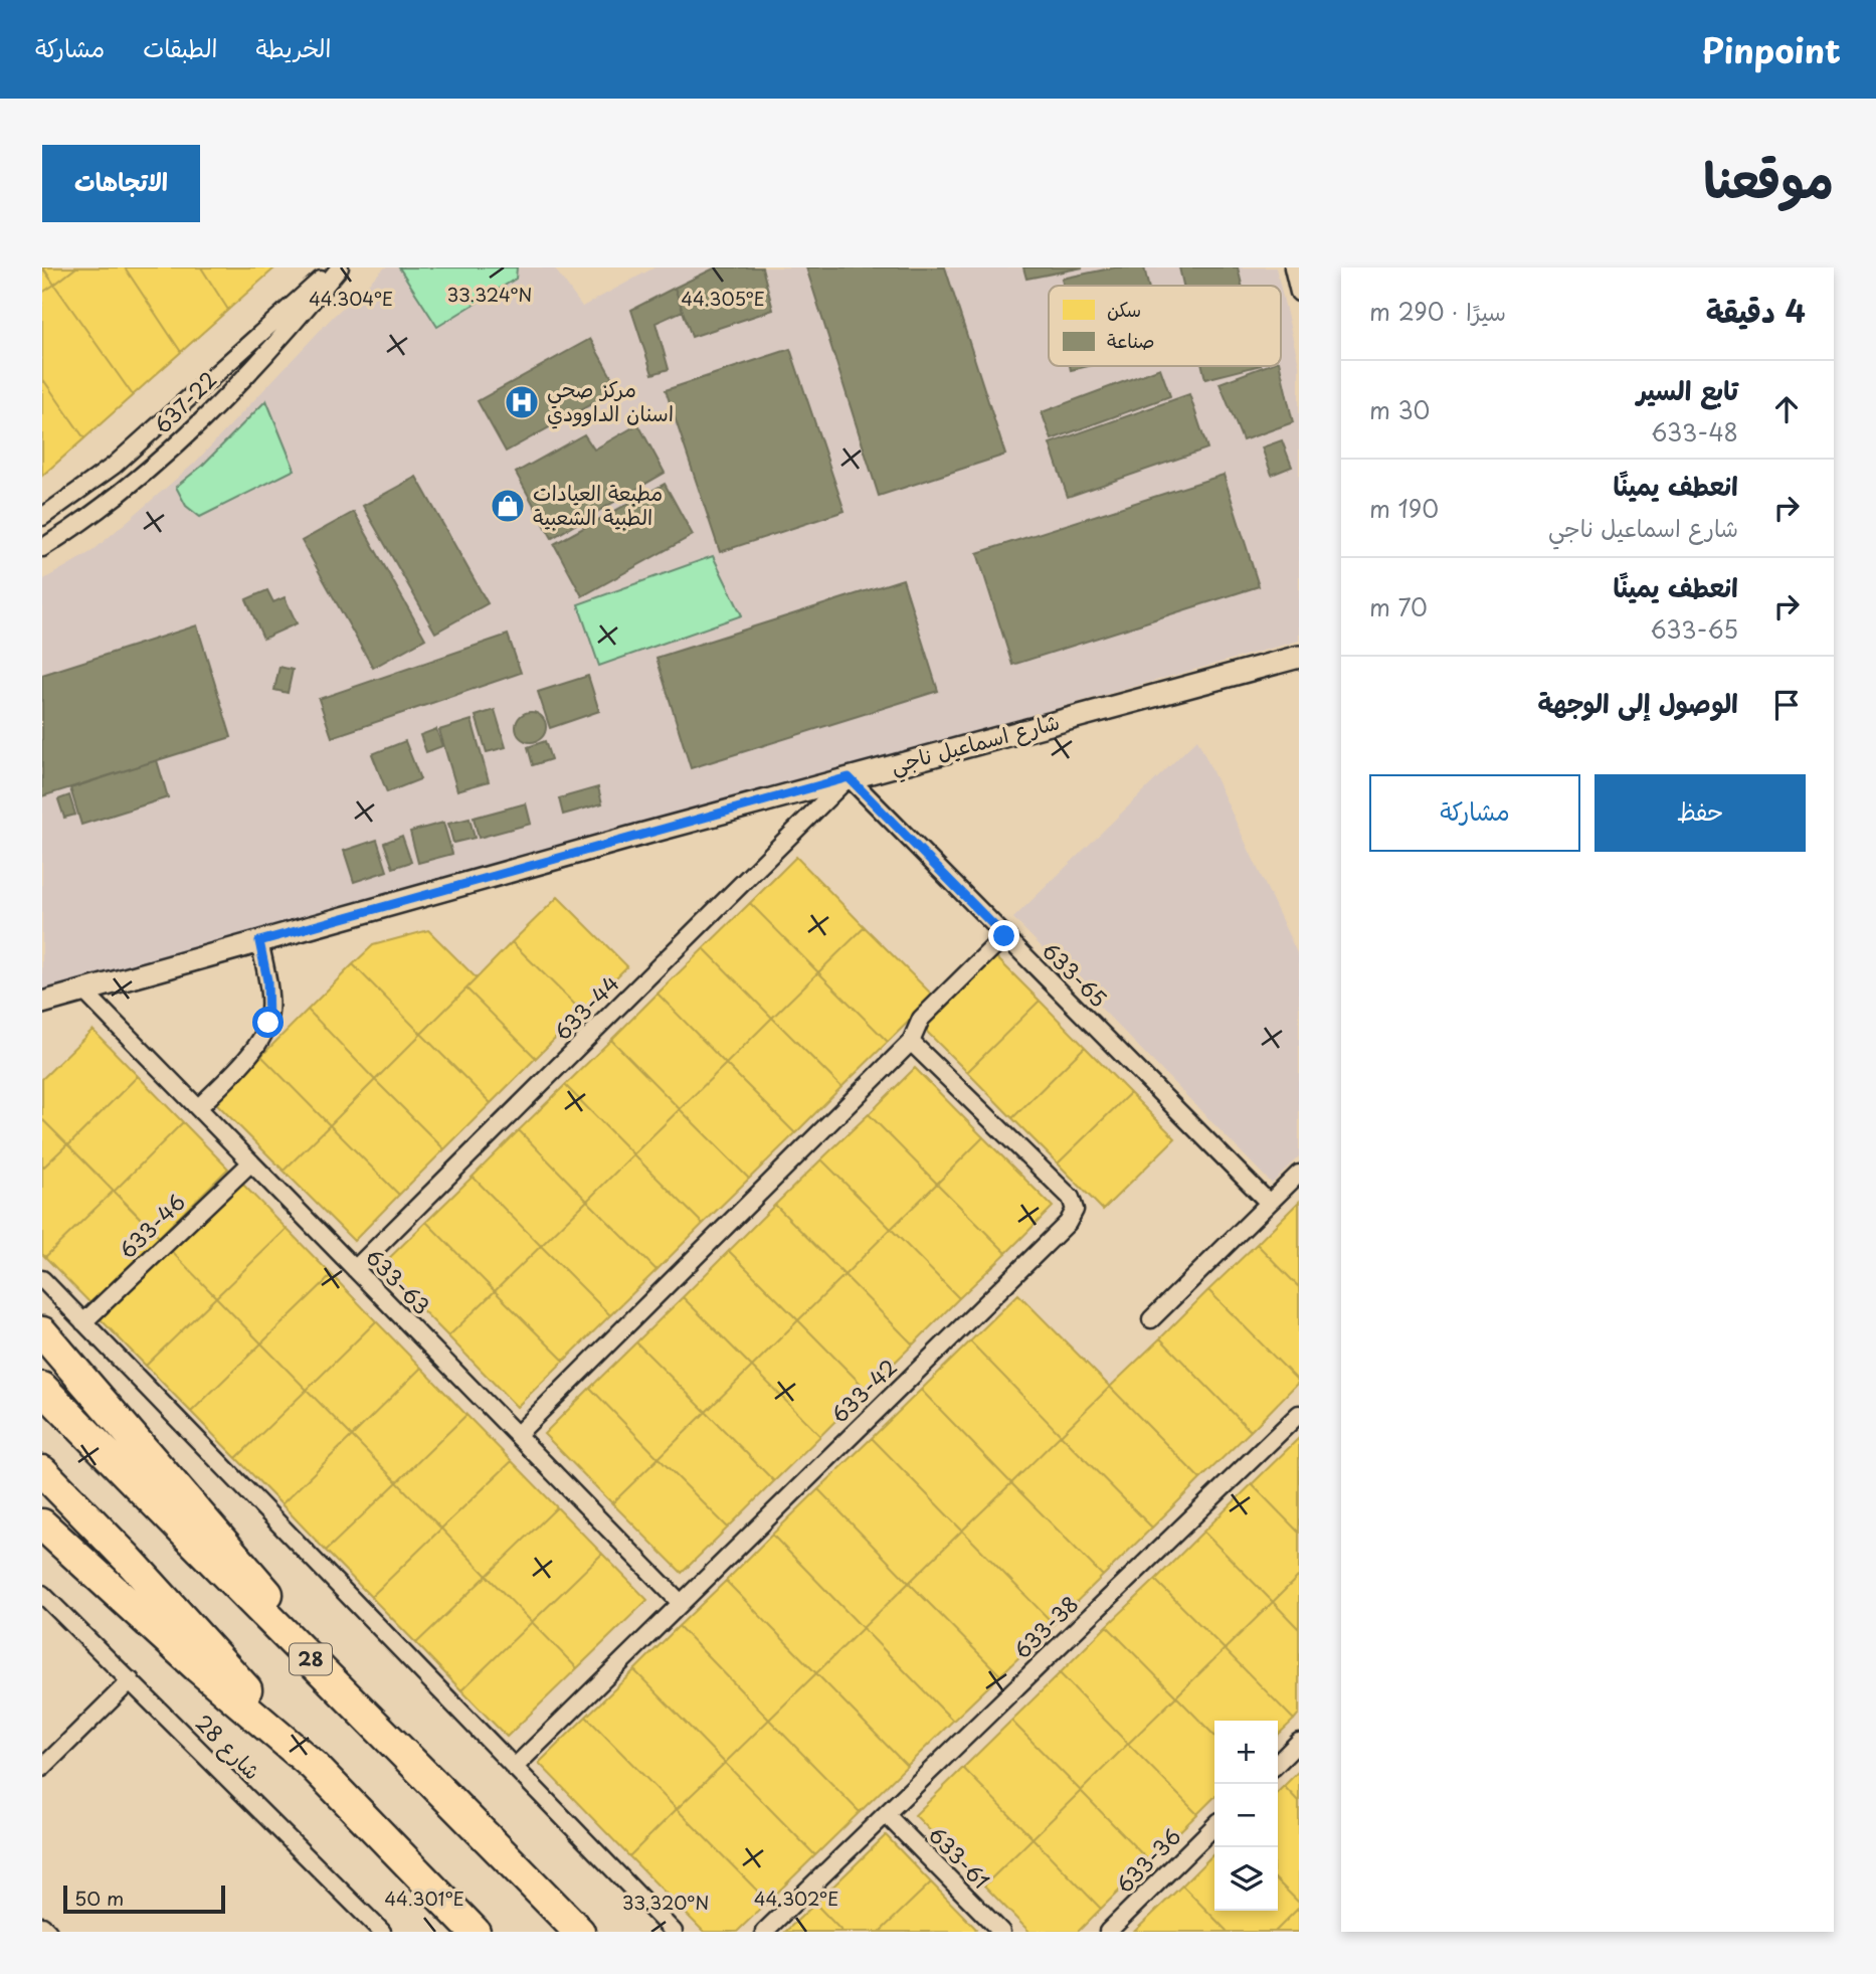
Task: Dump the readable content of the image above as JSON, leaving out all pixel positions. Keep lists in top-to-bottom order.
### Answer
{
  "streets": {
    "highway": ["28"],
    "street": [
      "637-22",
      "شارع اسماعيل ناجي",
      "633-65",
      "633-44",
      "633-46",
      "633-63",
      "633-42",
      "633-38",
      "شارع 28",
      "633-61",
      "633-36"
    ]
  },
  "crossings": [
    ["شارع اسماعيل ناجي", "633-65"],
    ["شارع اسماعيل ناجي", "633-44"],
    ["شارع اسماعيل ناجي", "633-63"],
    ["633-65", "633-44"],
    ["633-44", "633-63"],
    ["633-46", "633-63"],
    ["633-63", "633-42"],
    ["633-38", "633-61"]
  ],
  "places": {
    "hospital": ["مركز صحي اسنان الداوودي"],
    "shop": ["مطبعة العيادات الطبية الشعبية"]
  },
  "legend": ["سكن", "صناعة"],
  "scale_bar": "50 m",
  "page": {
    "header": "Pinpoint",
    "nav": ["الخريطة", "الطبقات", "مشاركة"],
    "title": "موقعنا",
    "buttons": [
      "الاتجاهات",
      ["حفظ", "مشاركة"]
    ],
    "heading": ["4 دقيقة", "سيرًا · 290 m"],
    "list": [
      ["تابع السير", "633-48", "30 m"],
      ["انعطف يمينًا", "شارع اسماعيل ناجي", "190 m"],
      ["انعطف يمينًا", "633-65", "70 m"],
      "الوصول إلى الوجهة"
    ],
    "map_buttons": ["+", "−"],
    "scale": "50 m"
  },
  "coordinates": [
    "33.324°N",
    "44.304°E",
    "44.305°E",
    "44.301°E",
    "44.302°E",
    "33.320°N"
  ]
}
